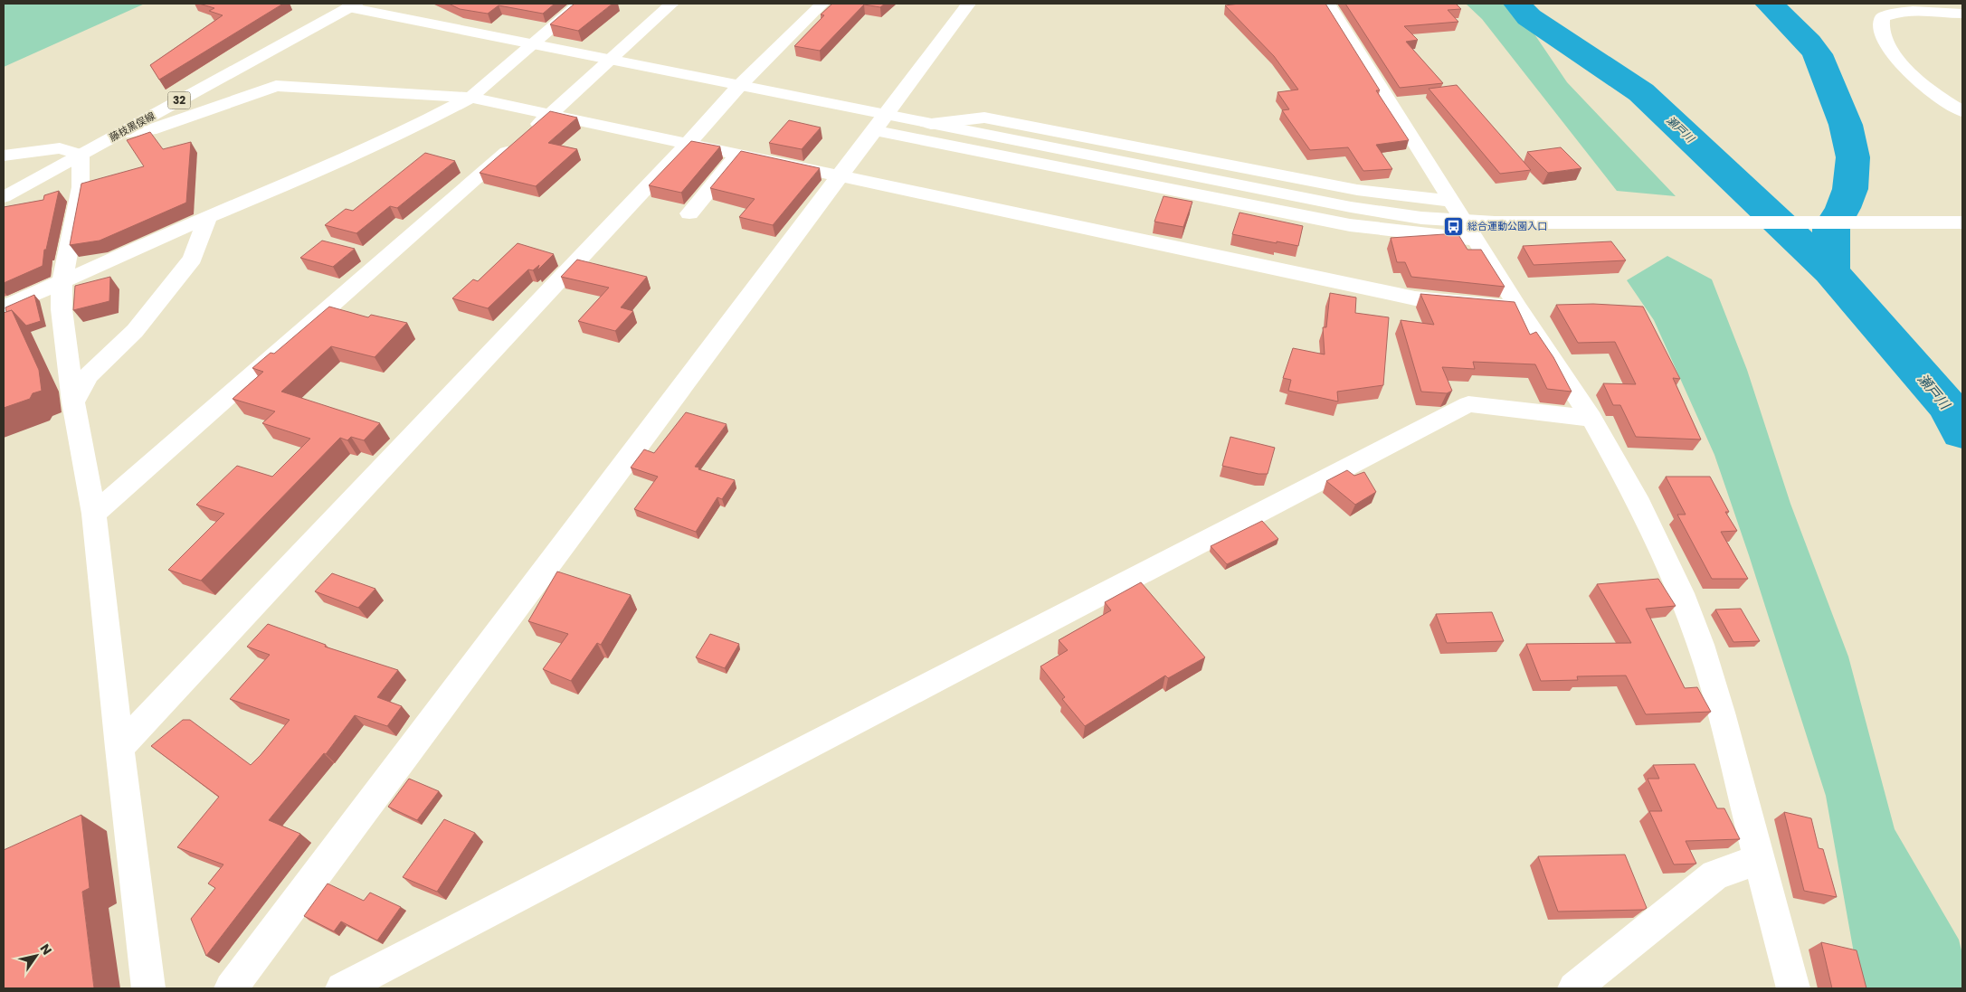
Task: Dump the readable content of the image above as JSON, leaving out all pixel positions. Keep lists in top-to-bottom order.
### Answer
{
  "streets": {
    "street": ["32", "藤枝黒俣線"]
  },
  "water": ["瀬戸川"],
  "places": {
    "bus stop": ["総合運動公園入口"]
  },
  "north": "top right"
}
